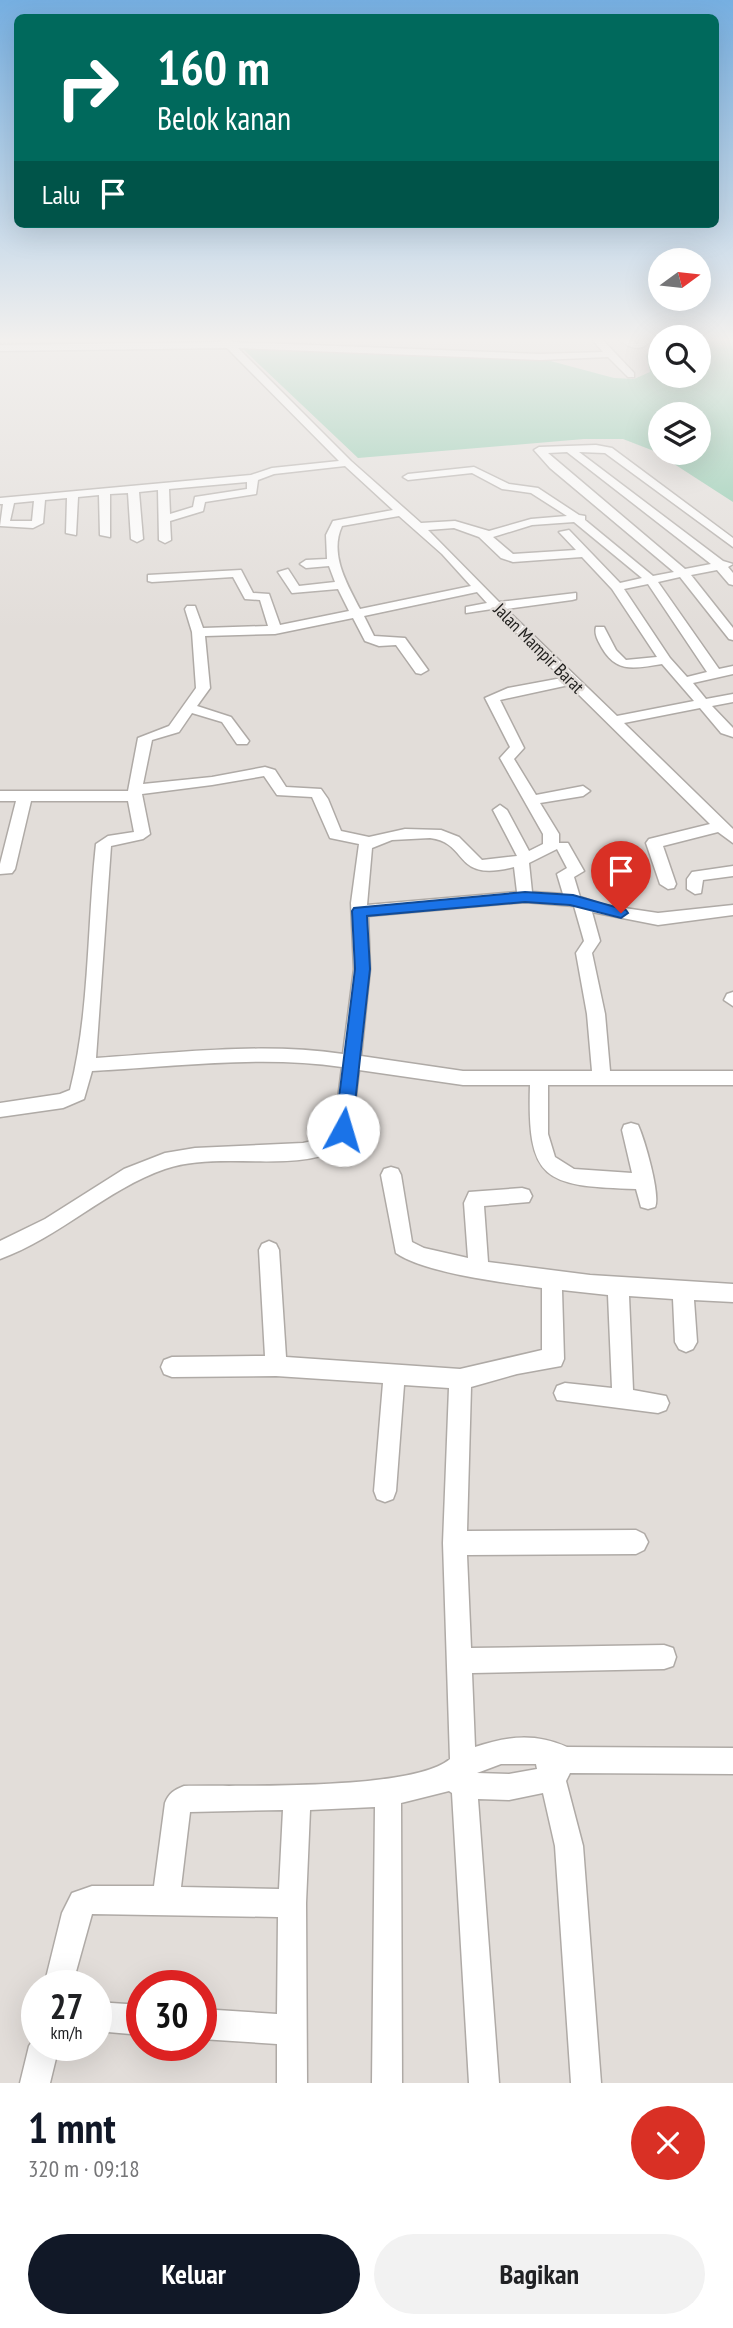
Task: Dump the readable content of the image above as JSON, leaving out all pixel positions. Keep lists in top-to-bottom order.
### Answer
{
  "streets": {
    "street": ["Jalan Mampir Barat"]
  },
  "north": "right",
  "page": {
    "turn": ["160 m", "Belok kanan"],
    "then": "Lalu",
    "speed": "27 km/h",
    "limit": "30",
    "heading": ["1 mnt", "320 m · 09:18"],
    "buttons": ["Keluar", "Bagikan"]
  }
}
